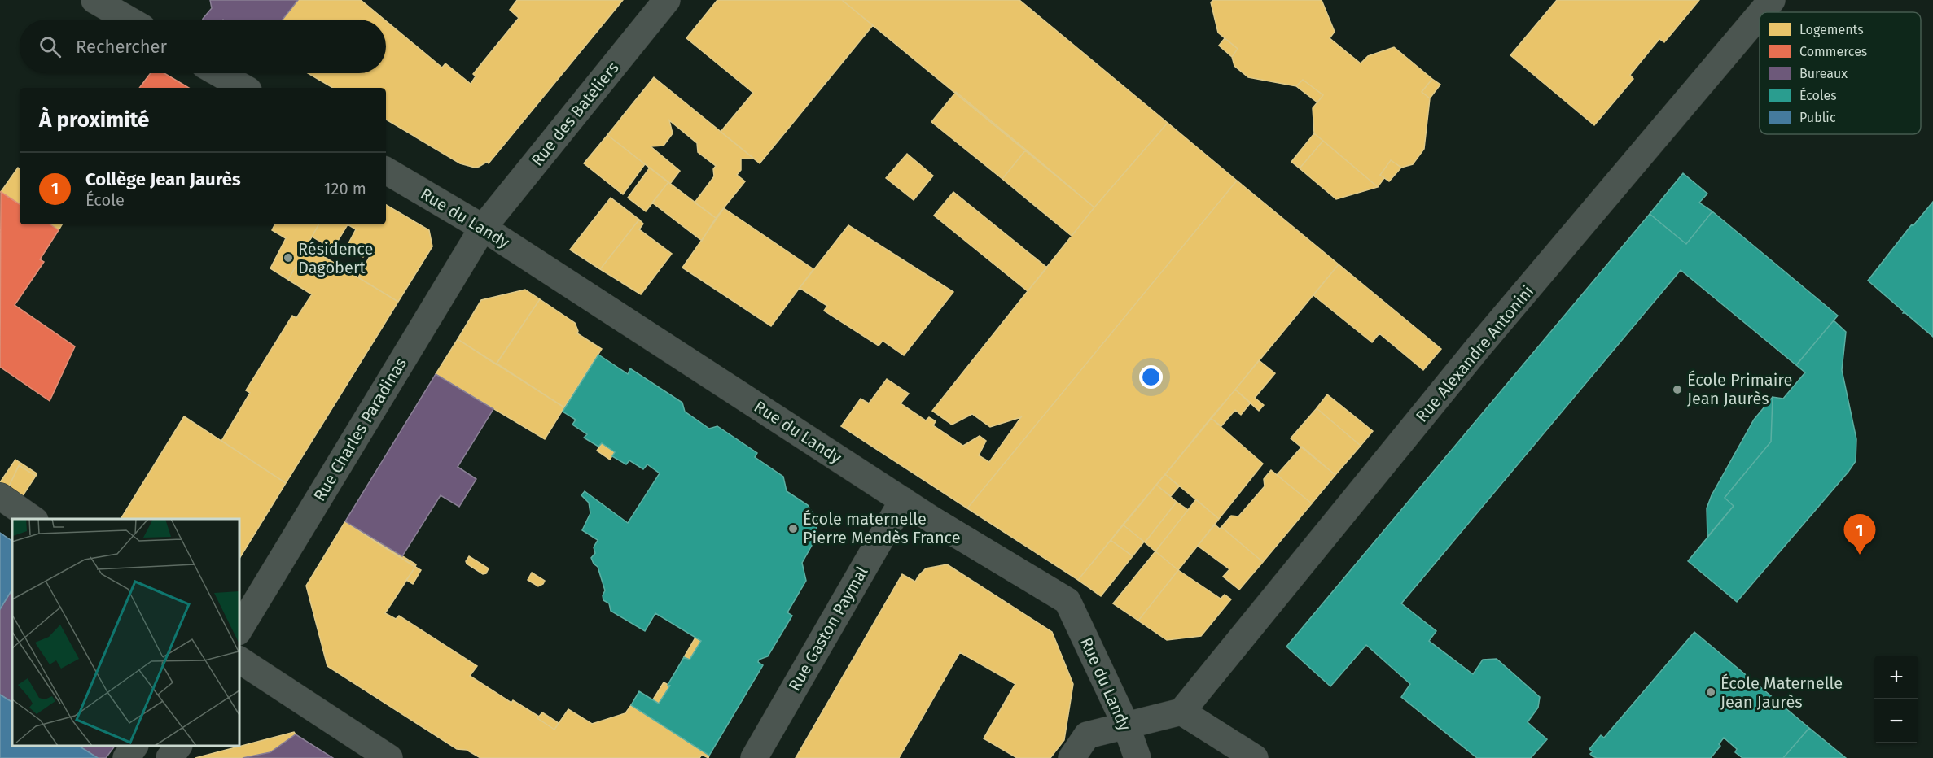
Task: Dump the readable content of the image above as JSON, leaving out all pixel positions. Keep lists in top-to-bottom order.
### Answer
{
  "streets": {
    "street": [
      "Rue des Bateliers",
      "Rue du Landy",
      "Rue Alexandre Antonini",
      "Rue Charles Paradinas",
      "Rue Gaston Paymal"
    ]
  },
  "crossings": [
    ["Rue des Bateliers", "Rue du Landy"],
    ["Rue des Bateliers", "Rue Charles Paradinas"],
    ["Rue du Landy", "Rue Charles Paradinas"],
    ["Rue du Landy", "Rue Gaston Paymal"]
  ],
  "places": [
    "Résidence Dagobert",
    "École Primaire Jean Jaurès",
    "École maternelle Pierre Mendès France",
    "École Maternelle Jean Jaurès"
  ],
  "legend": [
    "Logements",
    "Commerces",
    "Bureaux",
    "Écoles",
    "Public"
  ],
  "page": {
    "search": "Rechercher",
    "heading": "À proximité",
    "list": [
      {
        "mark": "1",
        "name": "Collège Jean Jaurès",
        "note": "École",
        "value": "120 m"
      }
    ],
    "pins": "1",
    "map_buttons": ["+", "−"]
  }
}
